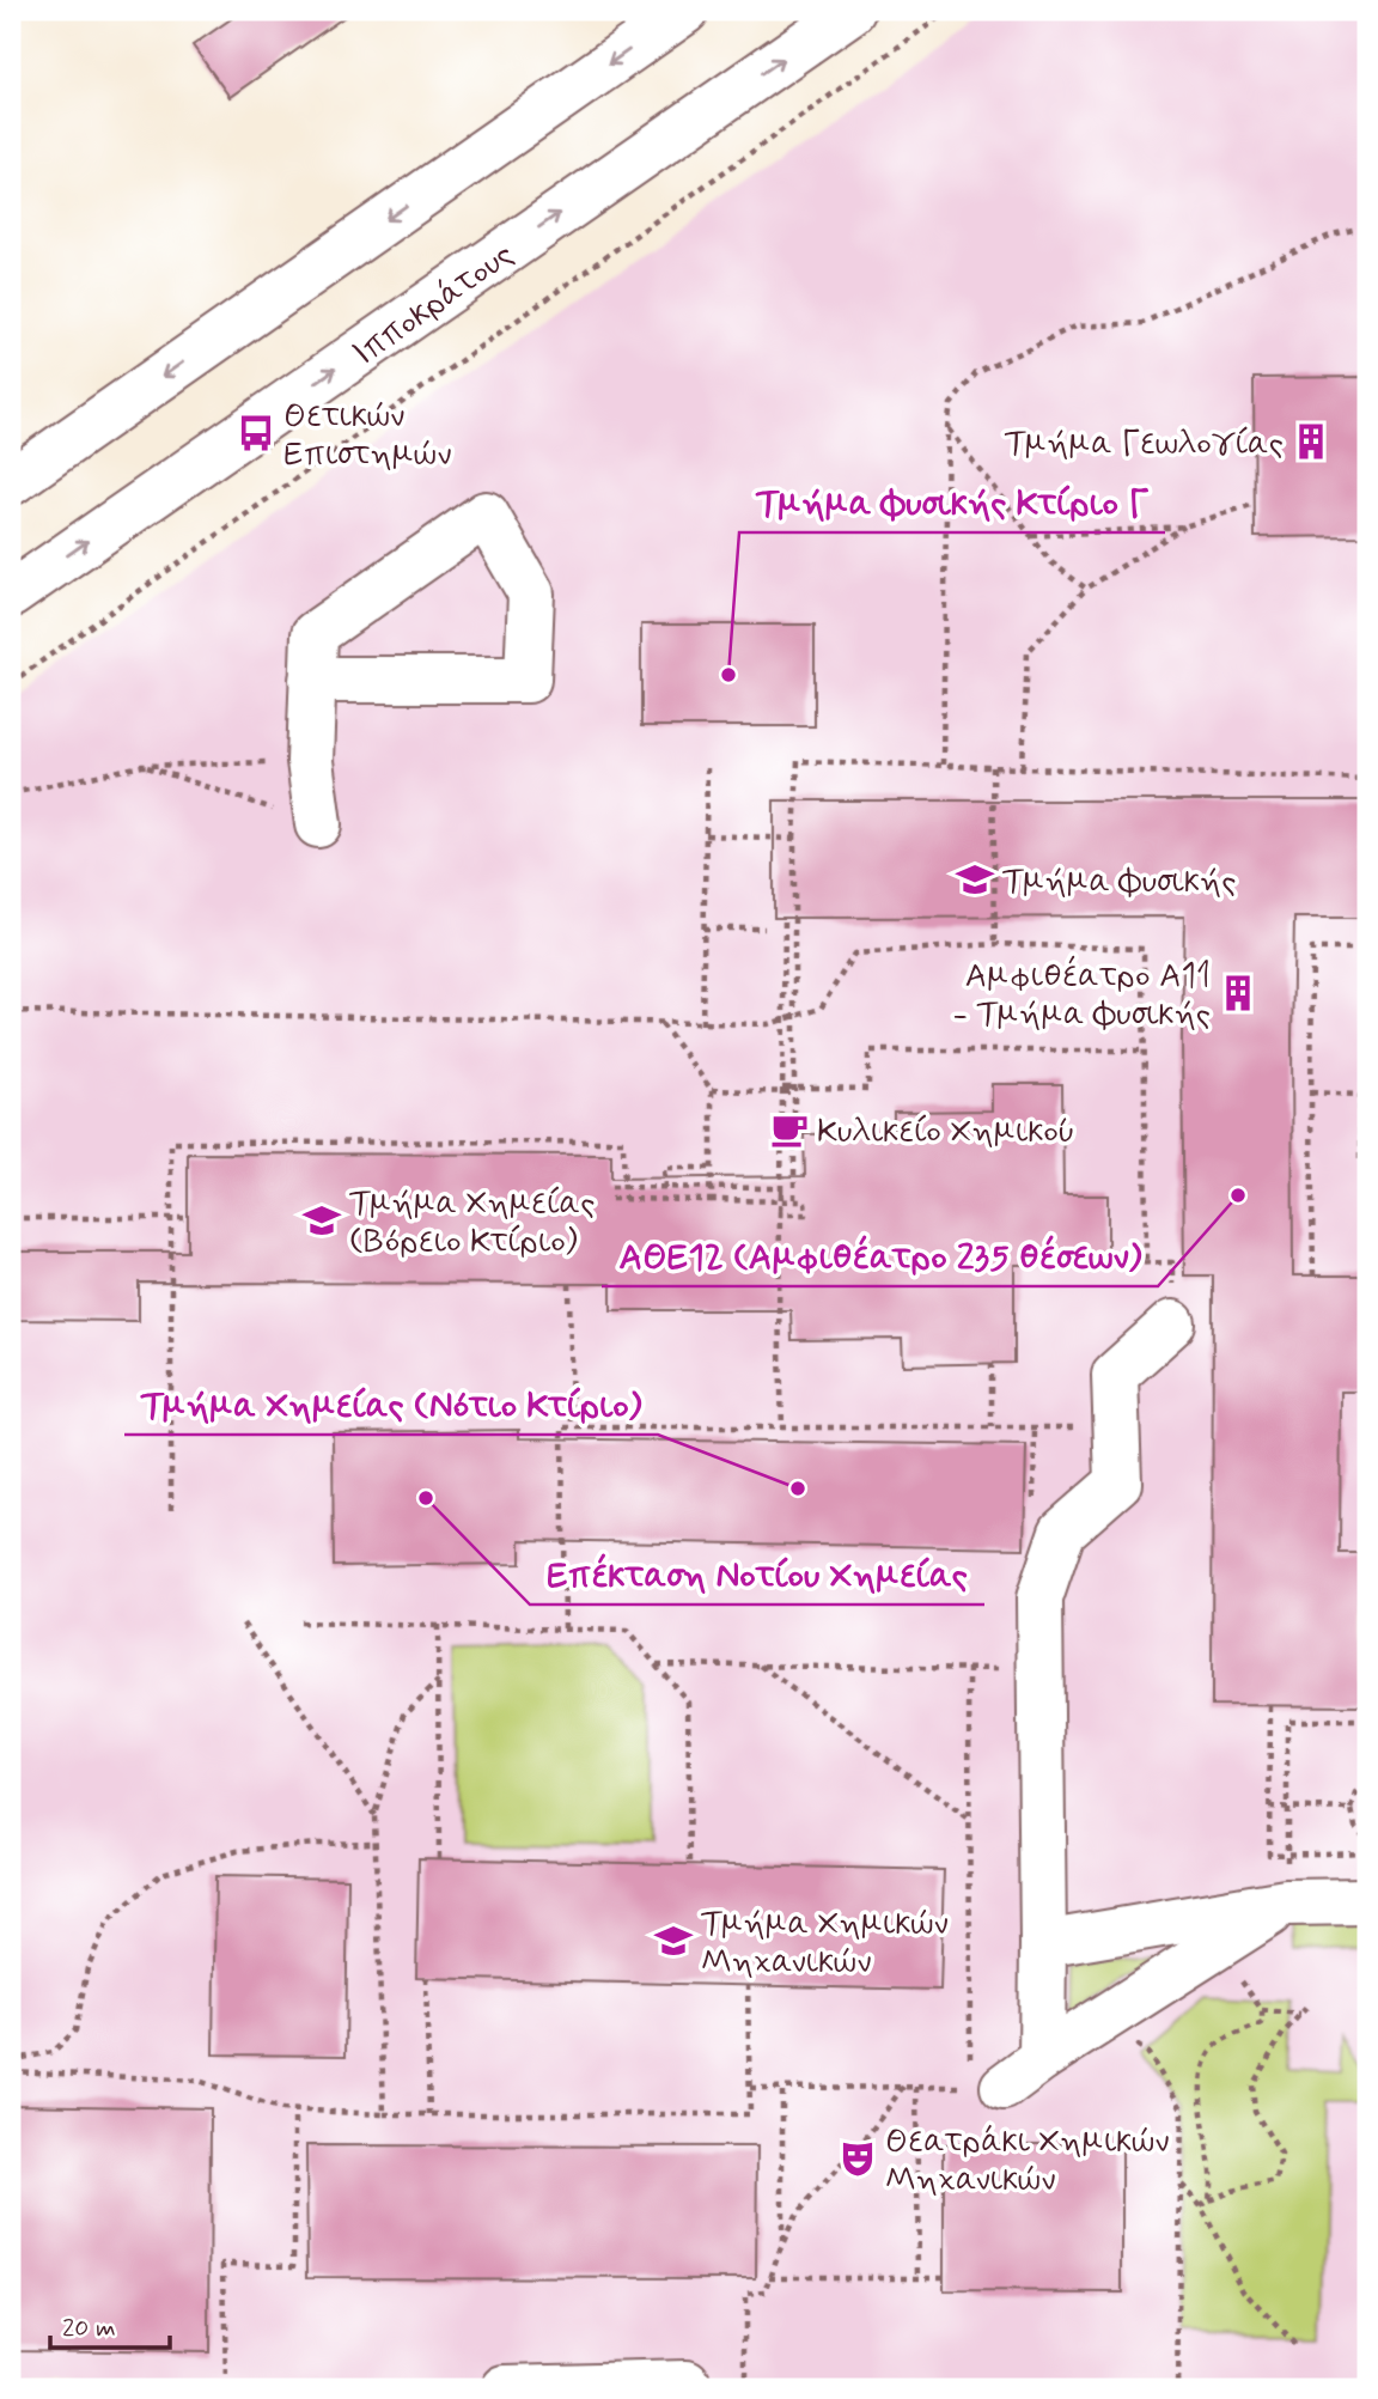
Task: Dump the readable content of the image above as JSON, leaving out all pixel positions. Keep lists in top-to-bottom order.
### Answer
{
  "streets": {
    "street": ["Ιπποκράτους"]
  },
  "places": {
    "bus stop": ["Θετικών Επιστημών"],
    "building": ["Τμήμα Γεωλογίας", "Αμφιθέατρο Α11 - Τμήμα Φυσικής"],
    "other": [
      "Τμήμα Φυσικής Κτίριο Γ",
      "ΑΘΕ12 (Αμφιθέατρο 235 θέσεων)",
      "Τμήμα Χημείας (Νότιο Κτίριο)",
      "Επέκταση Νοτίου Χημείας"
    ],
    "school or university": ["Τμήμα Φυσικής", "Τμήμα Xημείας (Βόρειο Κτίριο)", "Τμήμα Χημικών Μηχανικών"],
    "cafe": ["Κυλικείο Χημικού"],
    "theatre": ["Θεατράκι Χημικών Μηχανικών"]
  },
  "scale_bar": "20 m"
}
